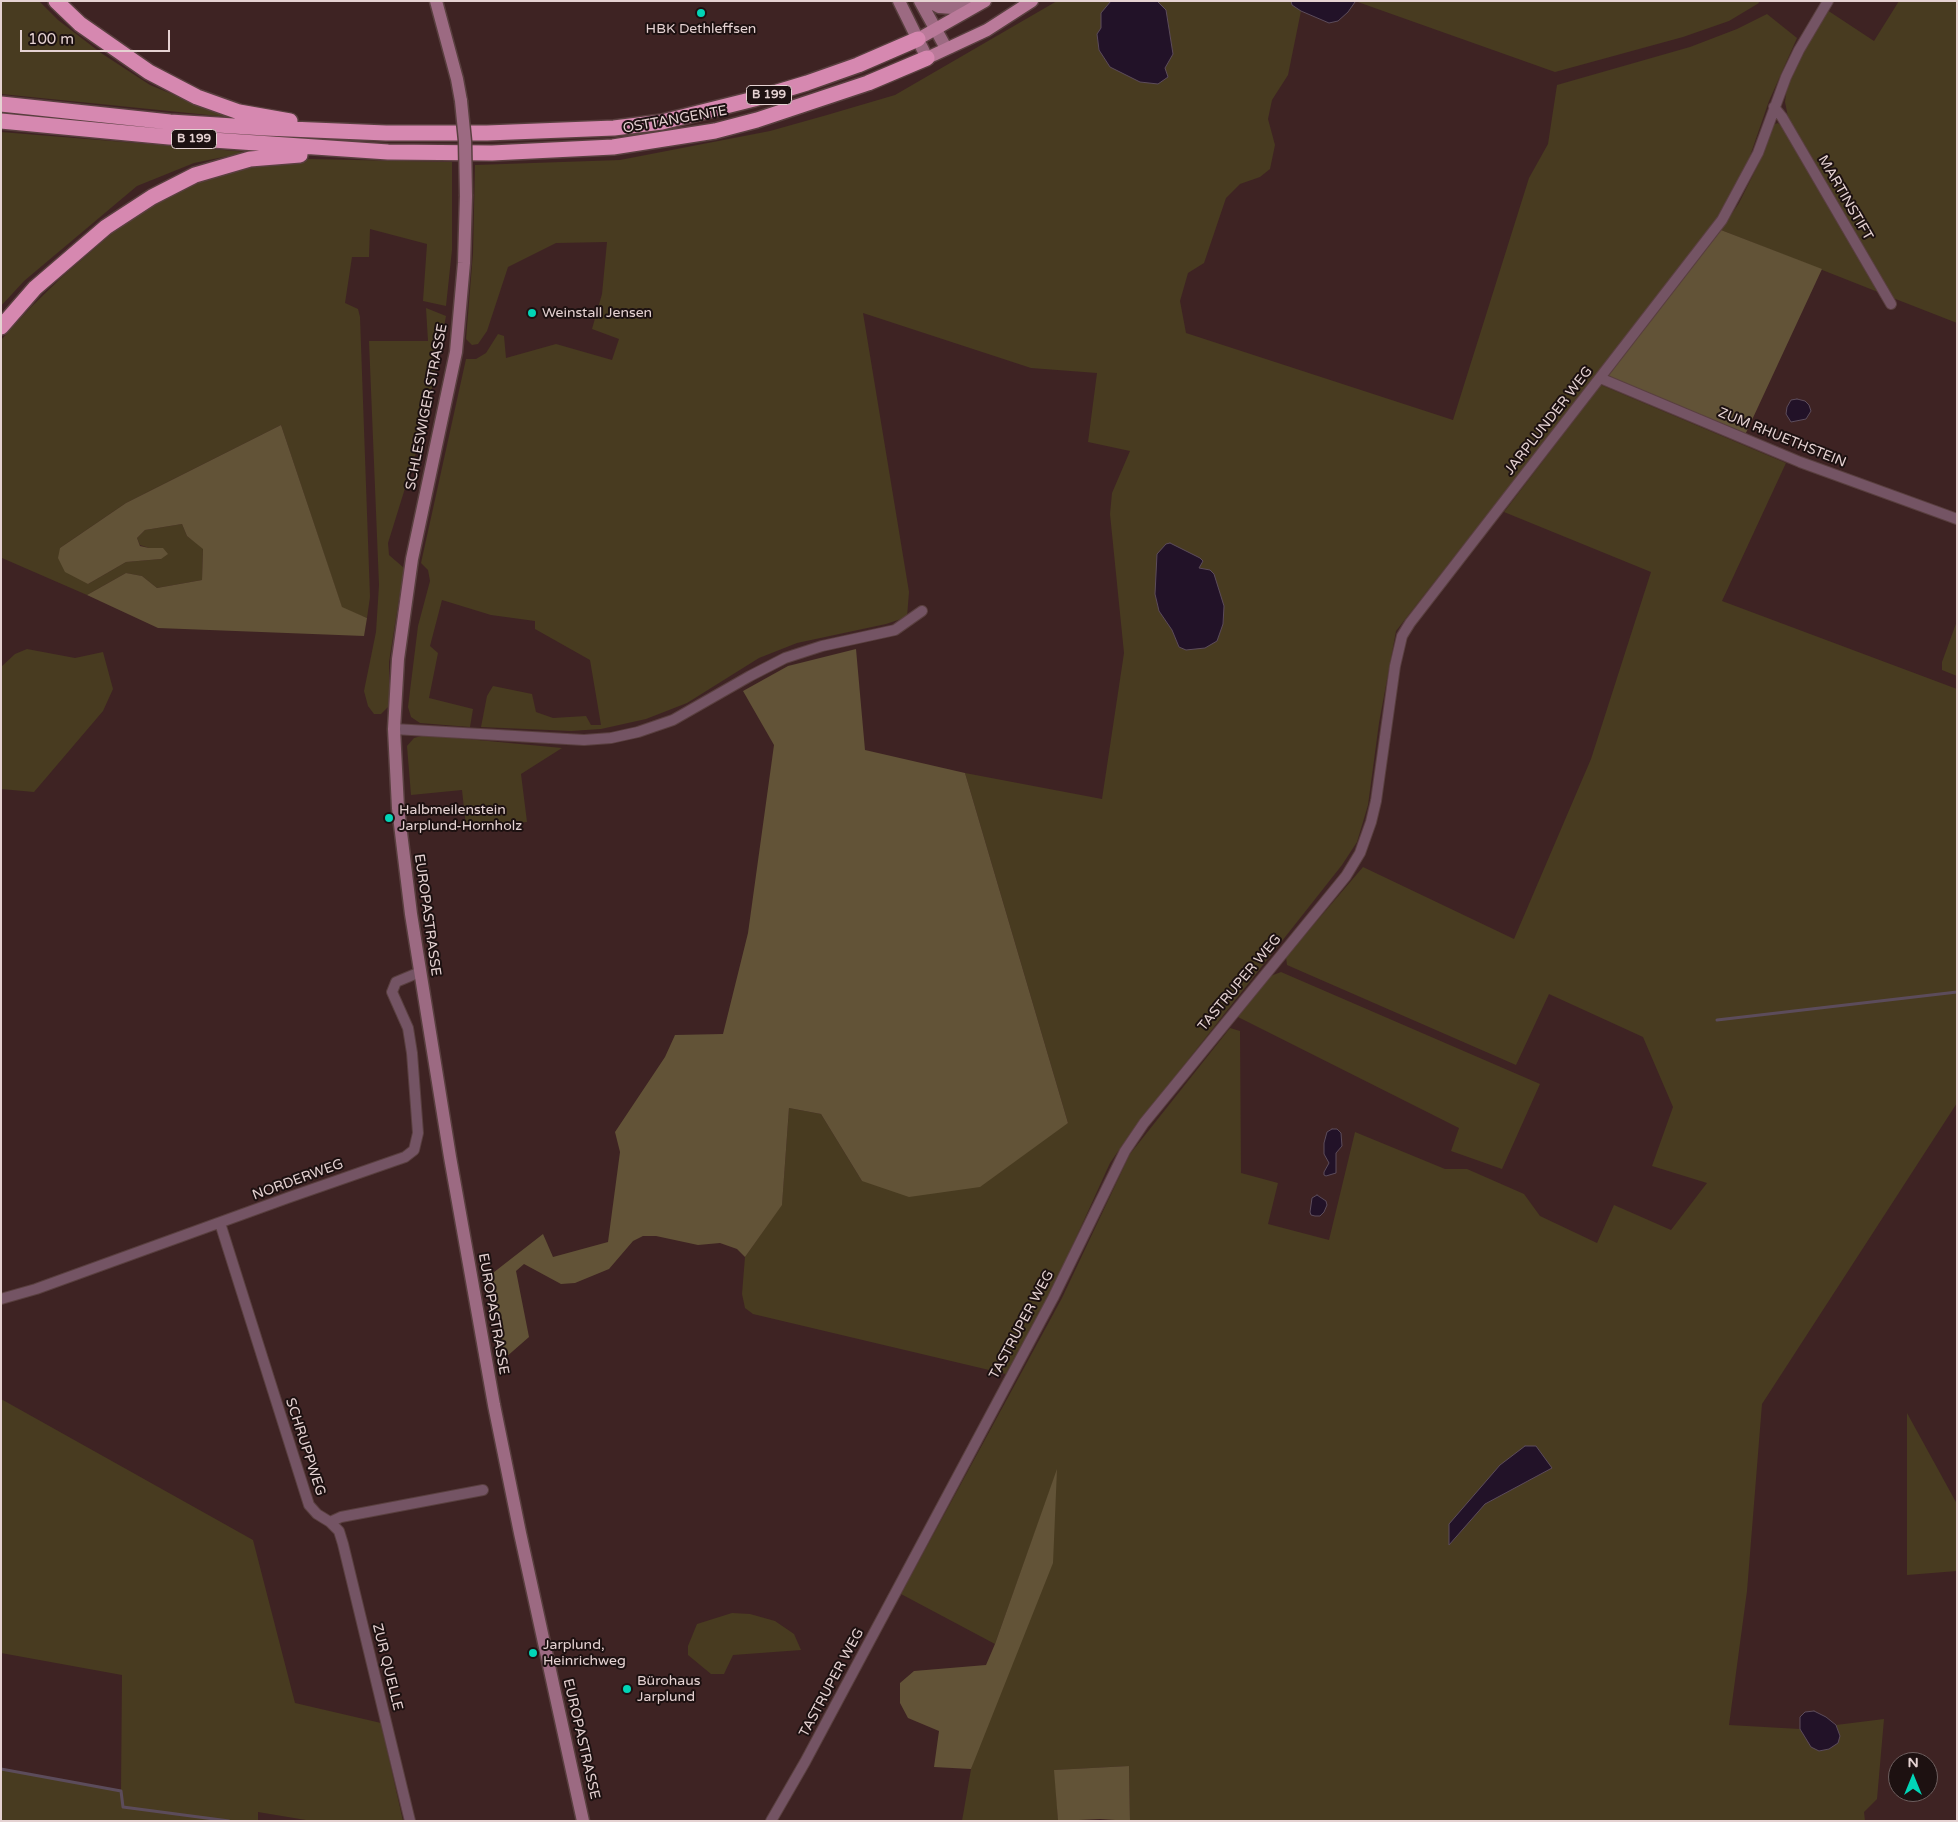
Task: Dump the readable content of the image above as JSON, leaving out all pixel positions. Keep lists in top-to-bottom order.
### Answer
{
  "streets": {
    "highway": ["B 199", "OSTTANGENTE"],
    "main road": ["SCHLESWIGER STRASSE", "EUROPASTRASSE"],
    "street": [
      "MARTINSTIFT",
      "JARPLUNDER WEG",
      "ZUM RHUETHSTEIN",
      "TASTRUPER WEG",
      "NORDERWEG",
      "SCHRUPPWEG",
      "ZUR QUELLE"
    ]
  },
  "crossings": [
    ["B 199", "OSTTANGENTE"],
    ["MARTINSTIFT", "JARPLUNDER WEG"],
    ["SCHLESWIGER STRASSE", "EUROPASTRASSE"],
    ["JARPLUNDER WEG", "ZUM RHUETHSTEIN"],
    ["JARPLUNDER WEG", "TASTRUPER WEG"],
    ["EUROPASTRASSE", "NORDERWEG"],
    ["NORDERWEG", "SCHRUPPWEG"],
    ["SCHRUPPWEG", "ZUR QUELLE"]
  ],
  "places": [
    "HBK Dethleffsen",
    "Weinstall Jensen",
    "Halbmeilenstein Jarplund-Hornholz",
    "Jarplund, Heinrichweg",
    "Bürohaus Jarplund"
  ],
  "scale_bar": "100 m",
  "north": "top"
}
